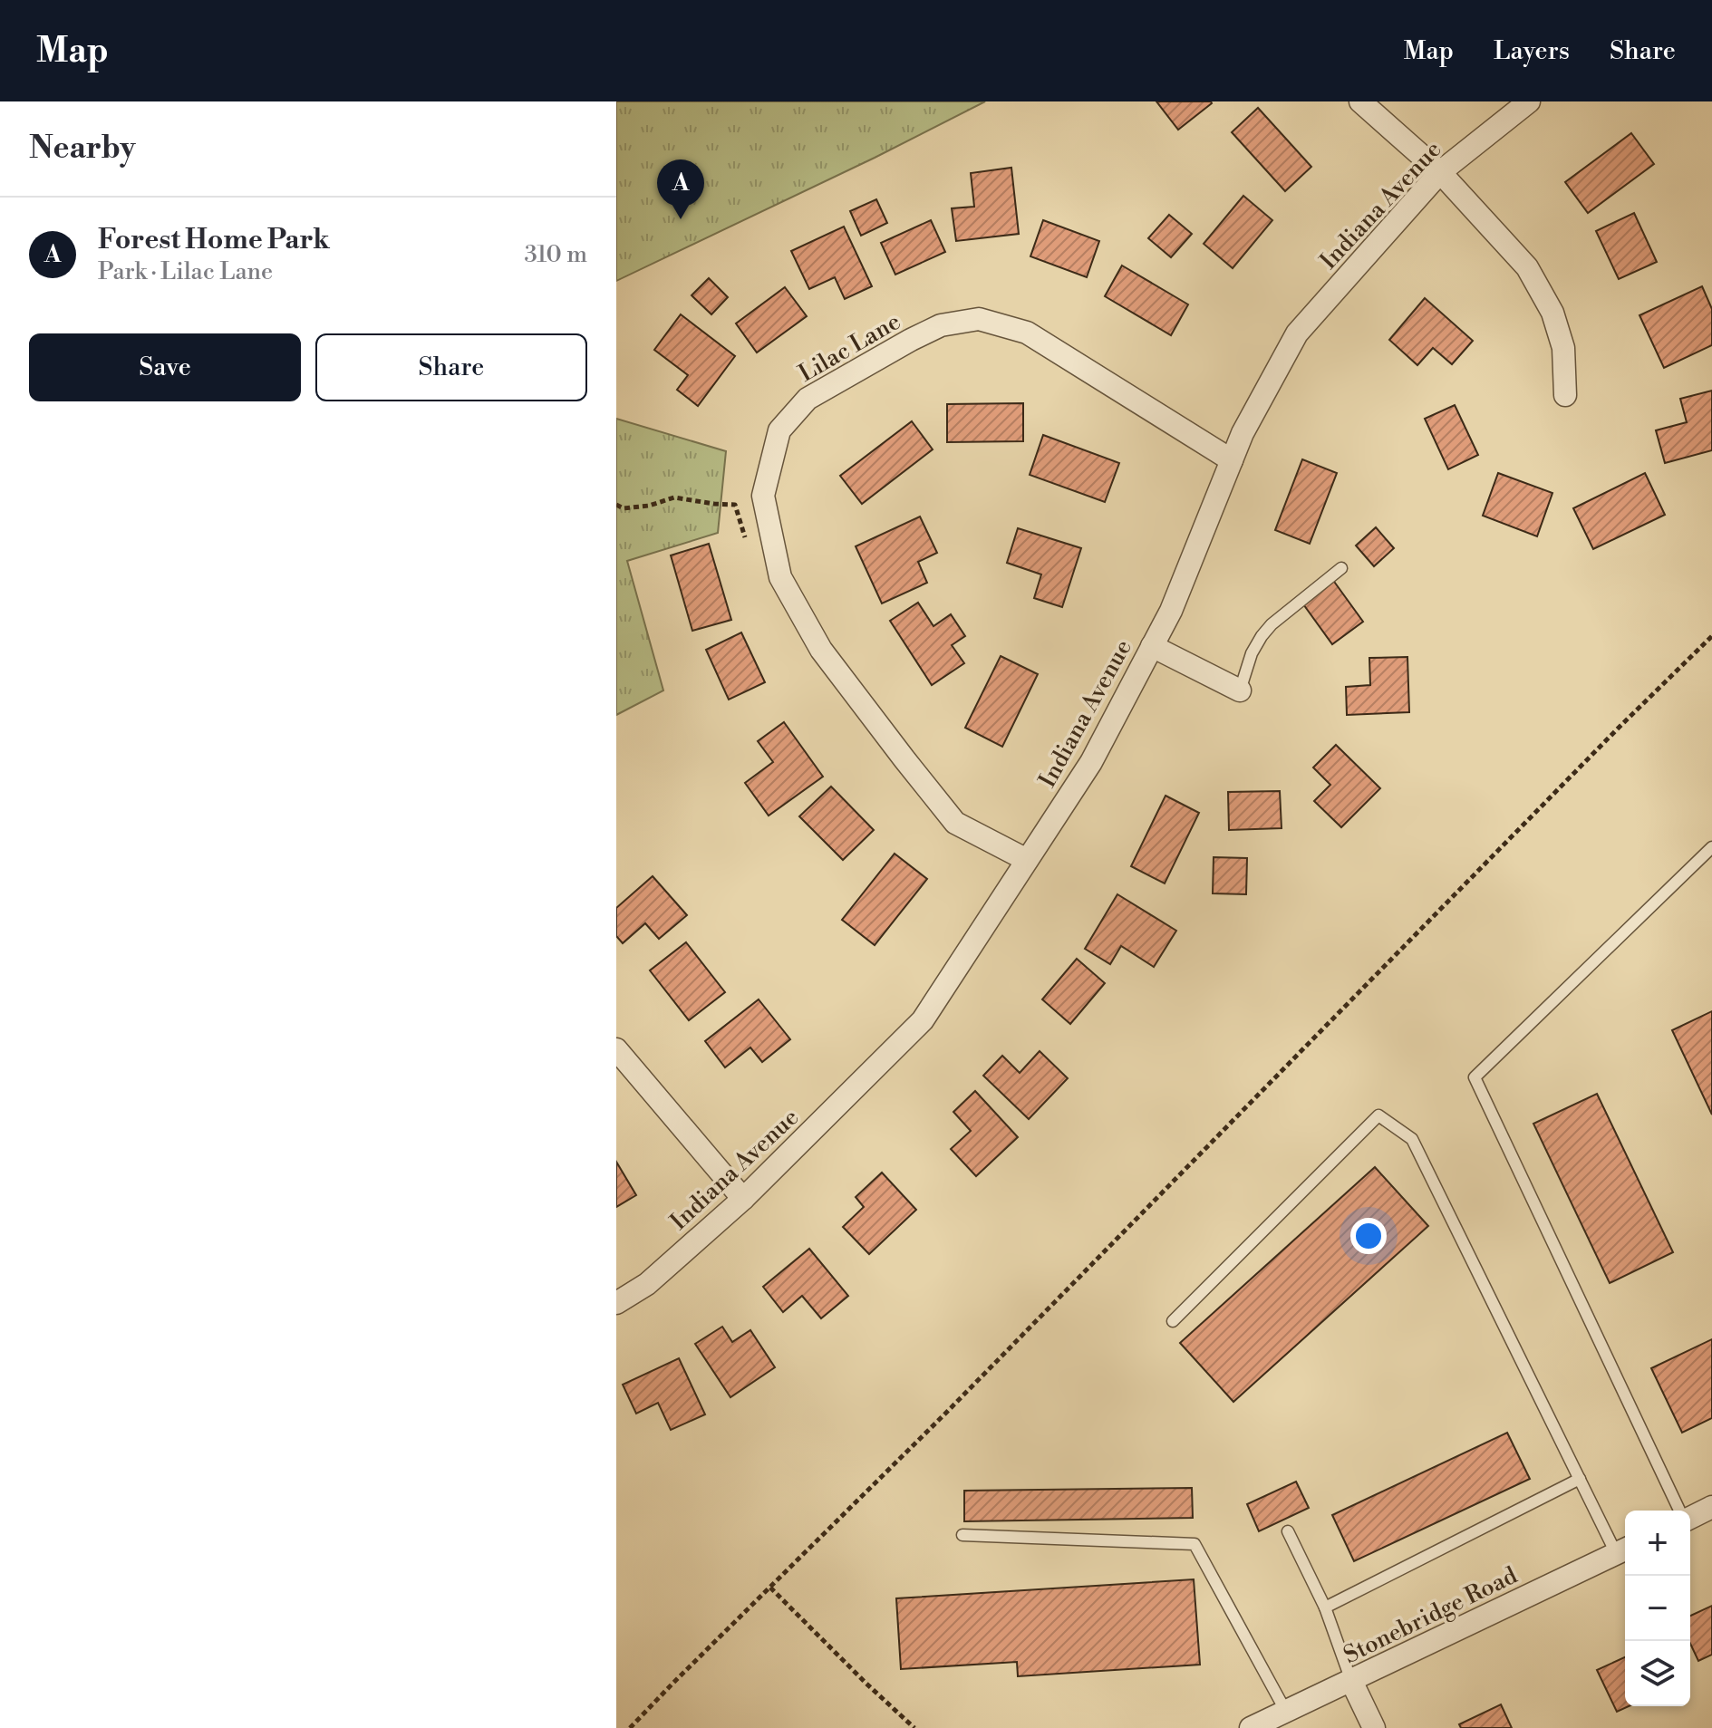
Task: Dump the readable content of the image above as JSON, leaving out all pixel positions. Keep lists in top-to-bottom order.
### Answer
{
  "streets": {
    "street": ["Indiana Avenue", "Lilac Lane", "Stonebridge Road"]
  },
  "crossings": [
    ["Indiana Avenue", "Lilac Lane"]
  ],
  "page": {
    "header": "Map",
    "nav": ["Map", "Layers", "Share"],
    "heading": "Nearby",
    "pins": "A",
    "list": [
      {
        "mark": "A",
        "name": "Forest Home Park",
        "note": "Park · Lilac Lane",
        "value": "310 m"
      }
    ],
    "buttons": ["Save", "Share"],
    "map_buttons": ["+", "−"]
  }
}
